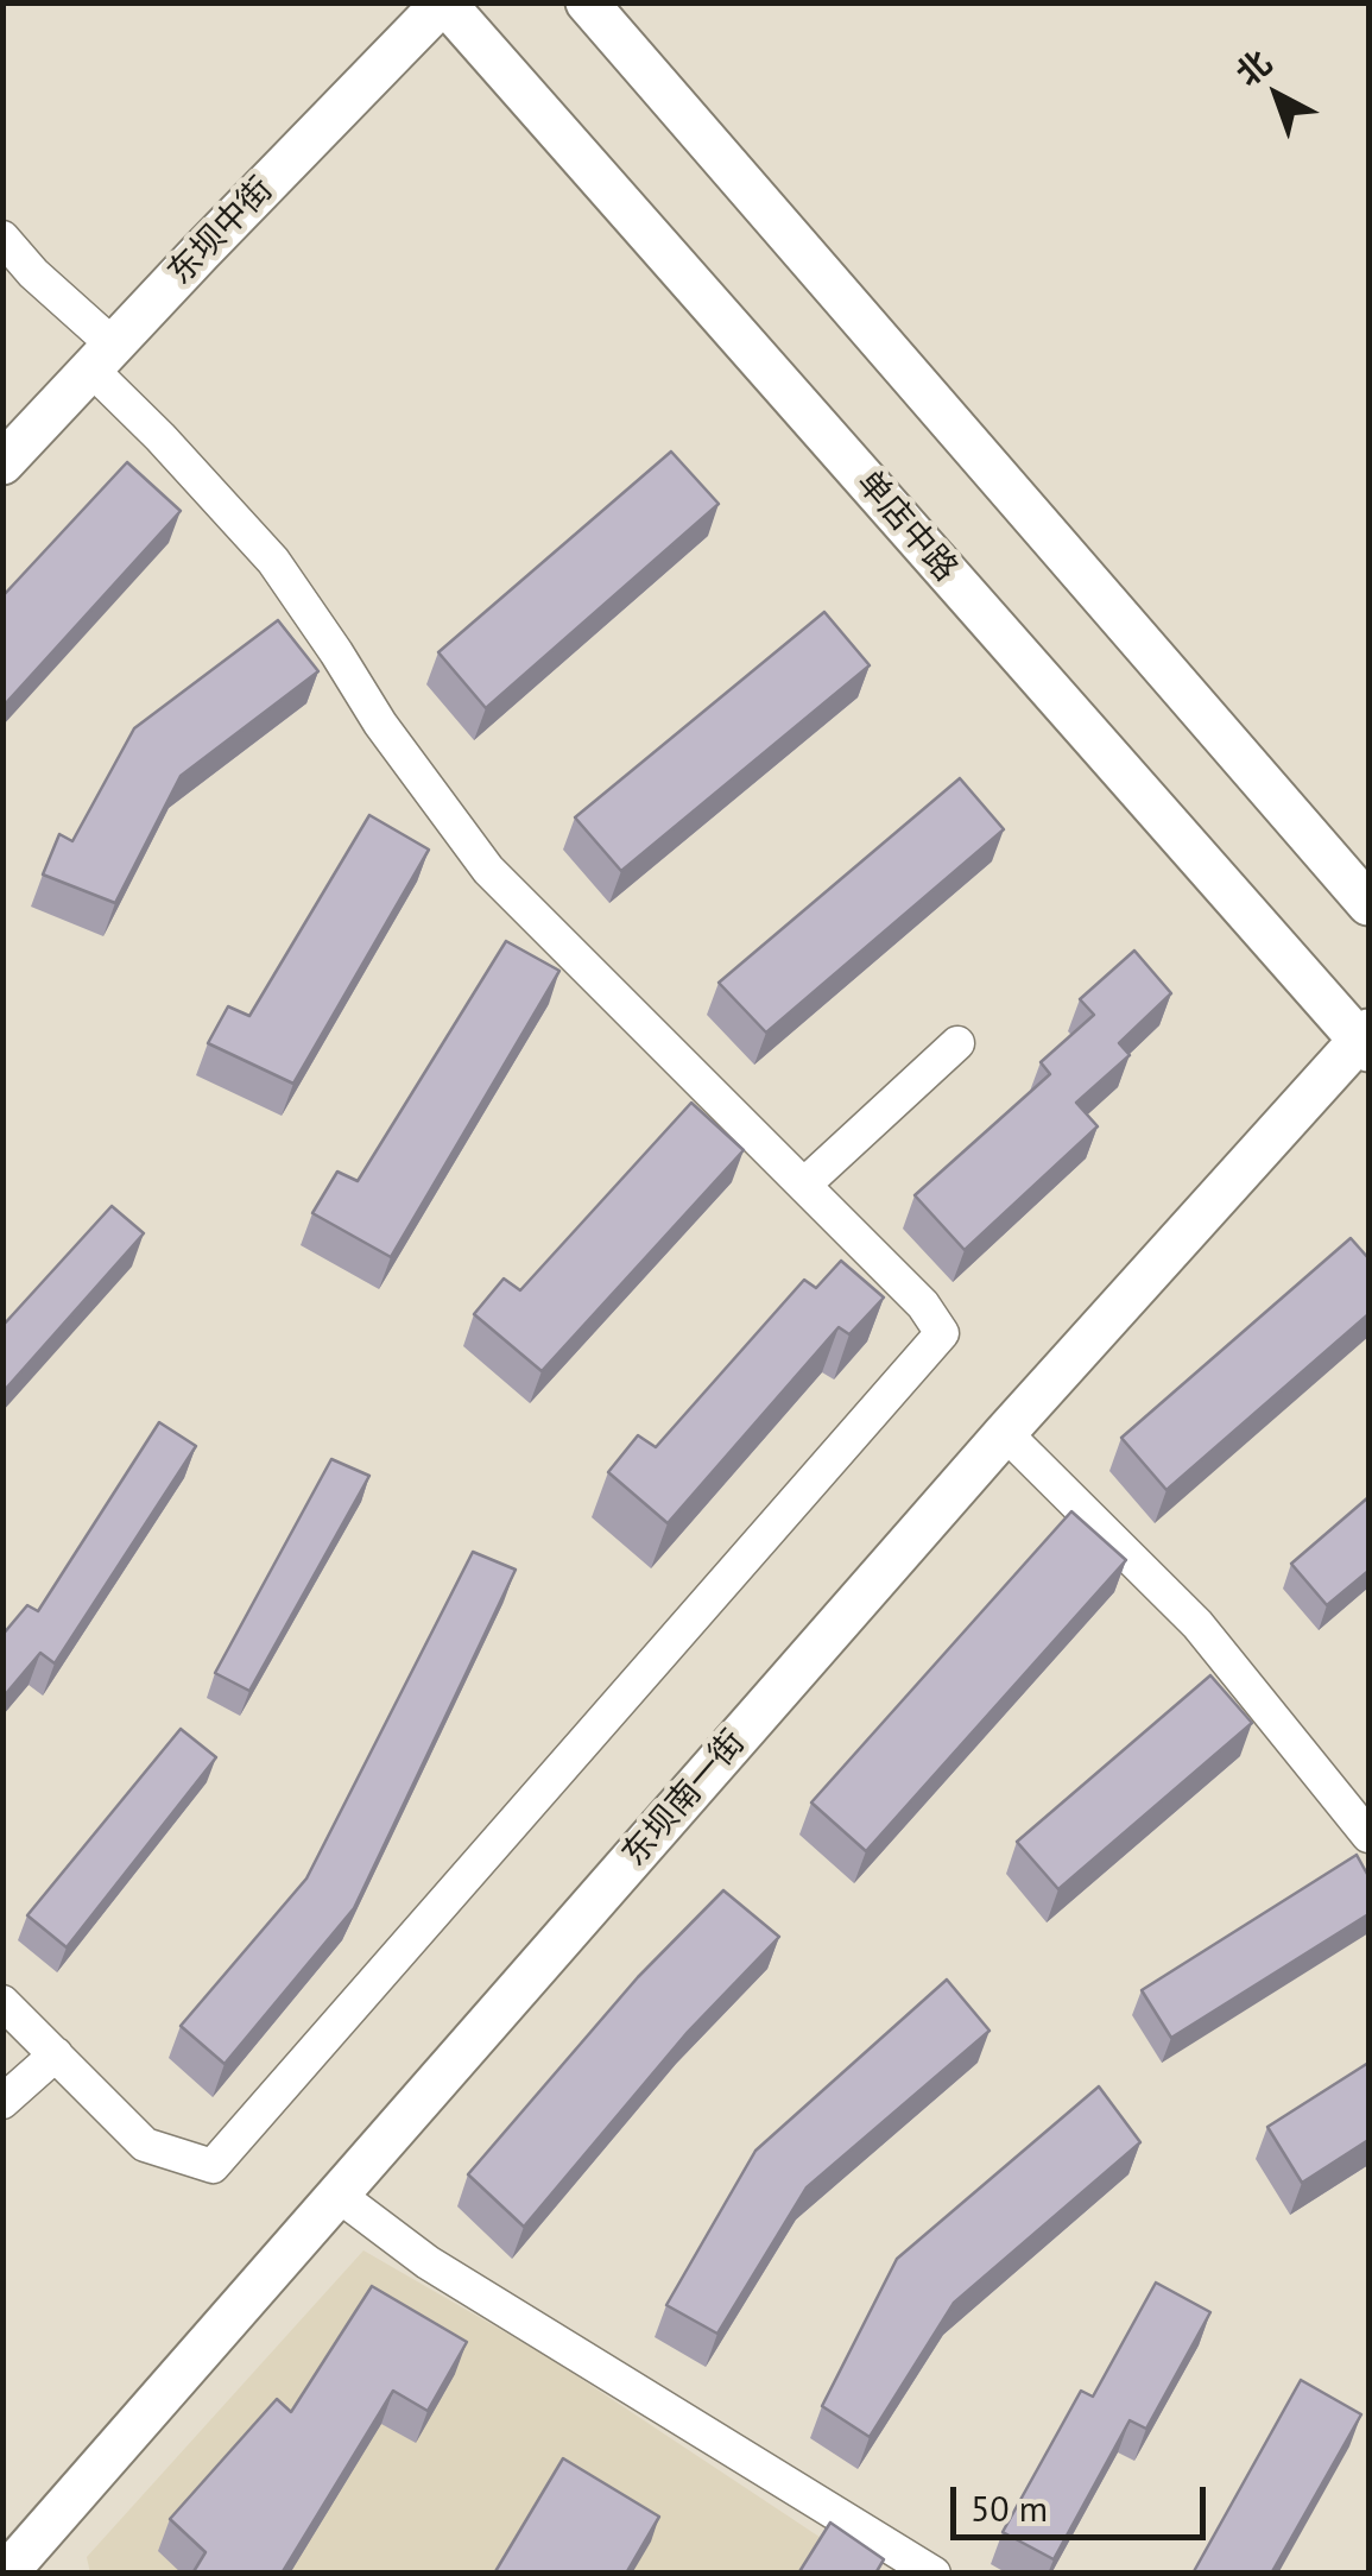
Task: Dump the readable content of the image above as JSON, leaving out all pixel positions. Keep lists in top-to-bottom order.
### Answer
{
  "streets": {
    "street": ["东坝中街", "单店中路", "东坝南一街"]
  },
  "crossings": [
    ["东坝中街", "单店中路"],
    ["单店中路", "东坝南一街"]
  ],
  "scale_bar": "50 m",
  "north": "top left"
}
